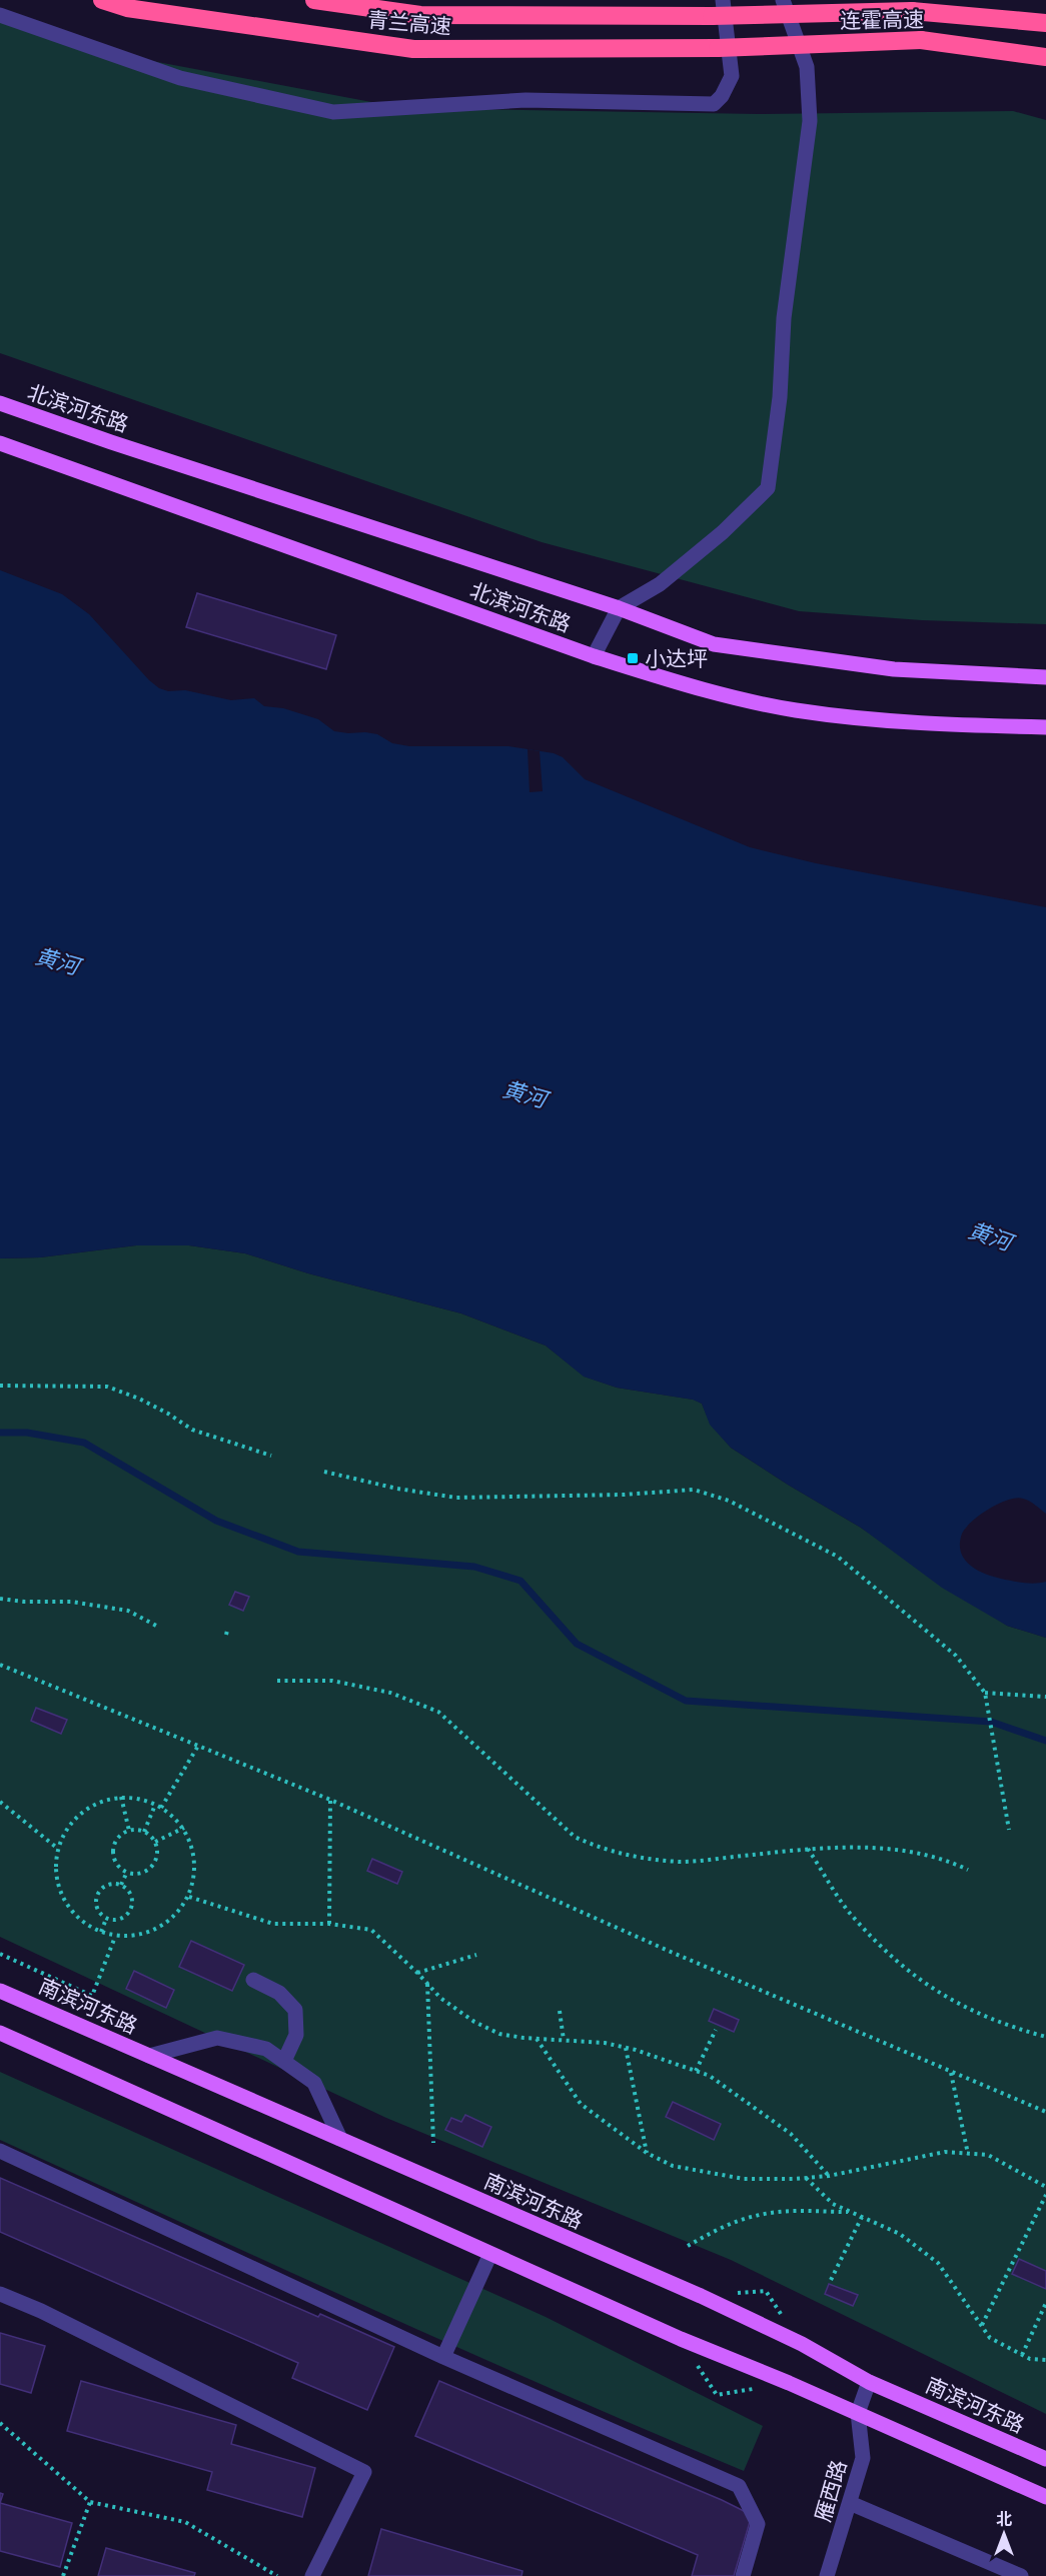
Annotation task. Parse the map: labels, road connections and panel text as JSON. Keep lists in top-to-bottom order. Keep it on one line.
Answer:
{"streets":{"highway":["连霍高速","青兰高速"],"main road":["北滨河东路","南滨河东路"],"street":["雁西路"]},"crossings":[["连霍高速","青兰高速"],["南滨河东路","雁西路"]],"water":["黄河"],"places":{"transit":["小达坪"]},"north":"top"}
